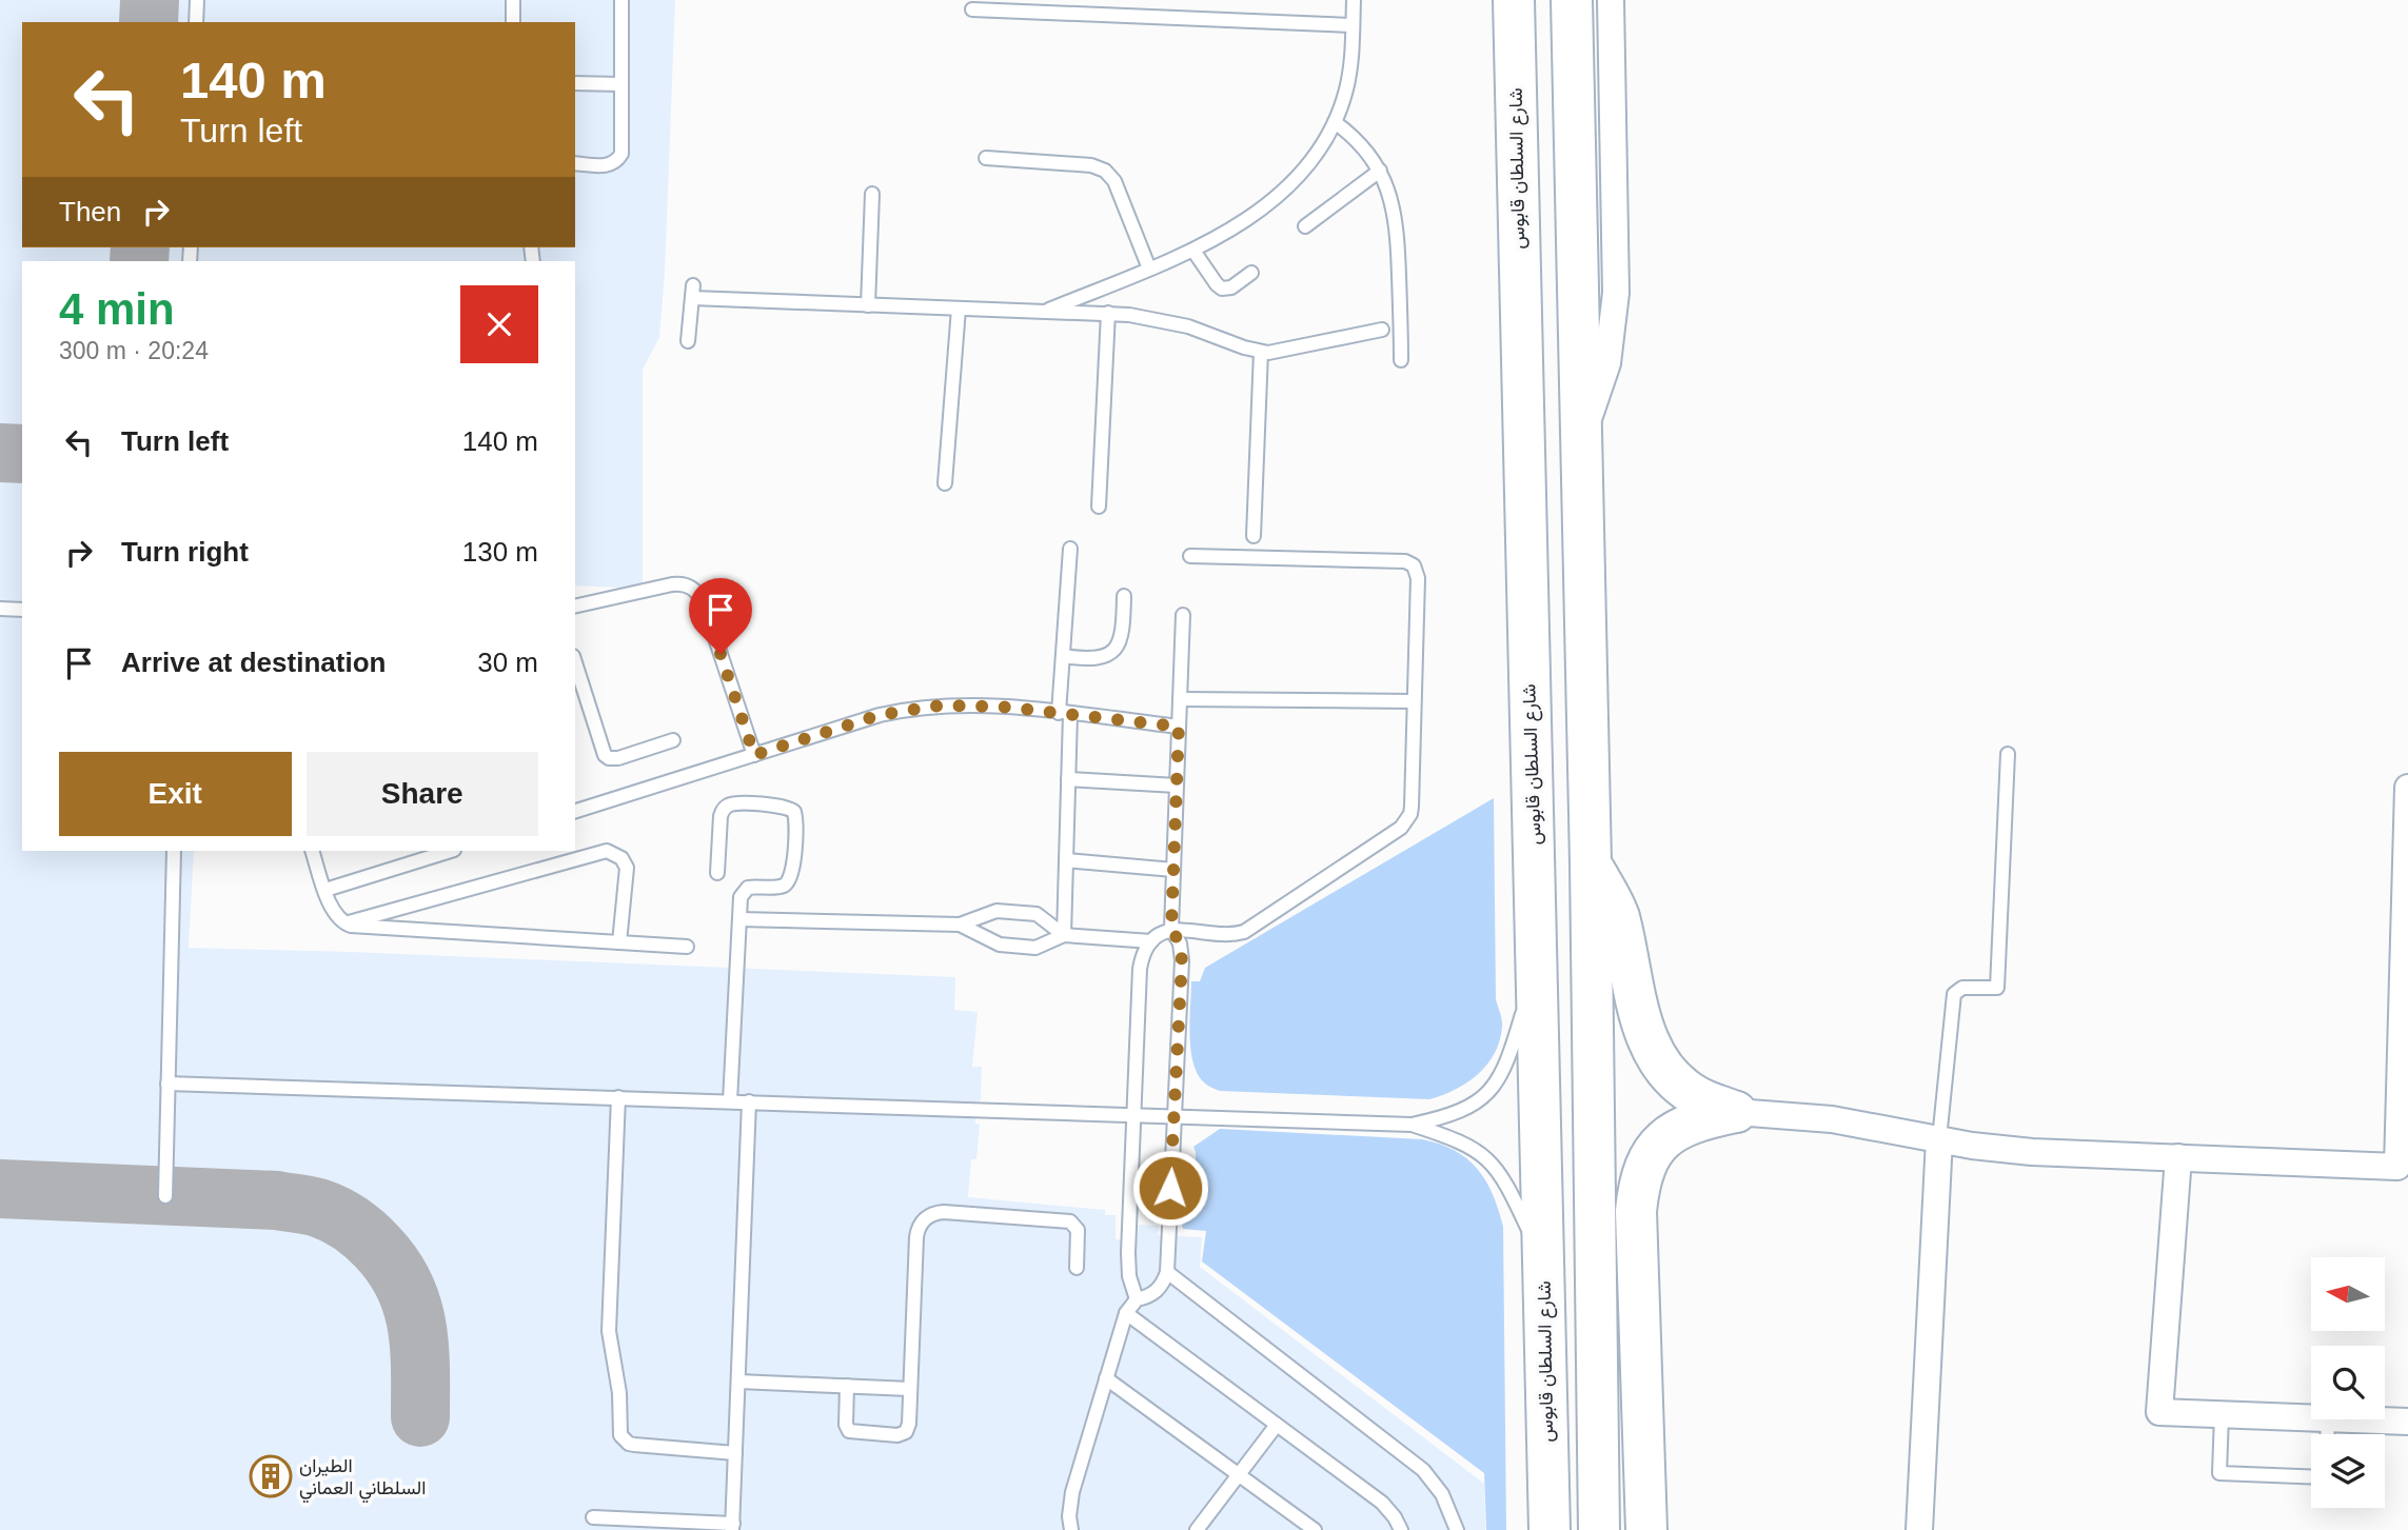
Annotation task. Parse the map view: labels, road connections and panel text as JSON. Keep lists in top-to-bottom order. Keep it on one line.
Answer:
{"streets":{"highway":["شارع السلطان قابوس"]},"places":{"building":["الطيران السلطاني العماني"]},"north":"left","page":{"turn":["140 m","Turn left"],"then":"Then","heading":["4 min","300 m · 20:24"],"list":[{"name":"Turn left","value":"140 m"},{"name":"Turn right","value":"130 m"},{"name":"Arrive at destination","value":"30 m"}],"buttons":["Exit","Share"]}}
